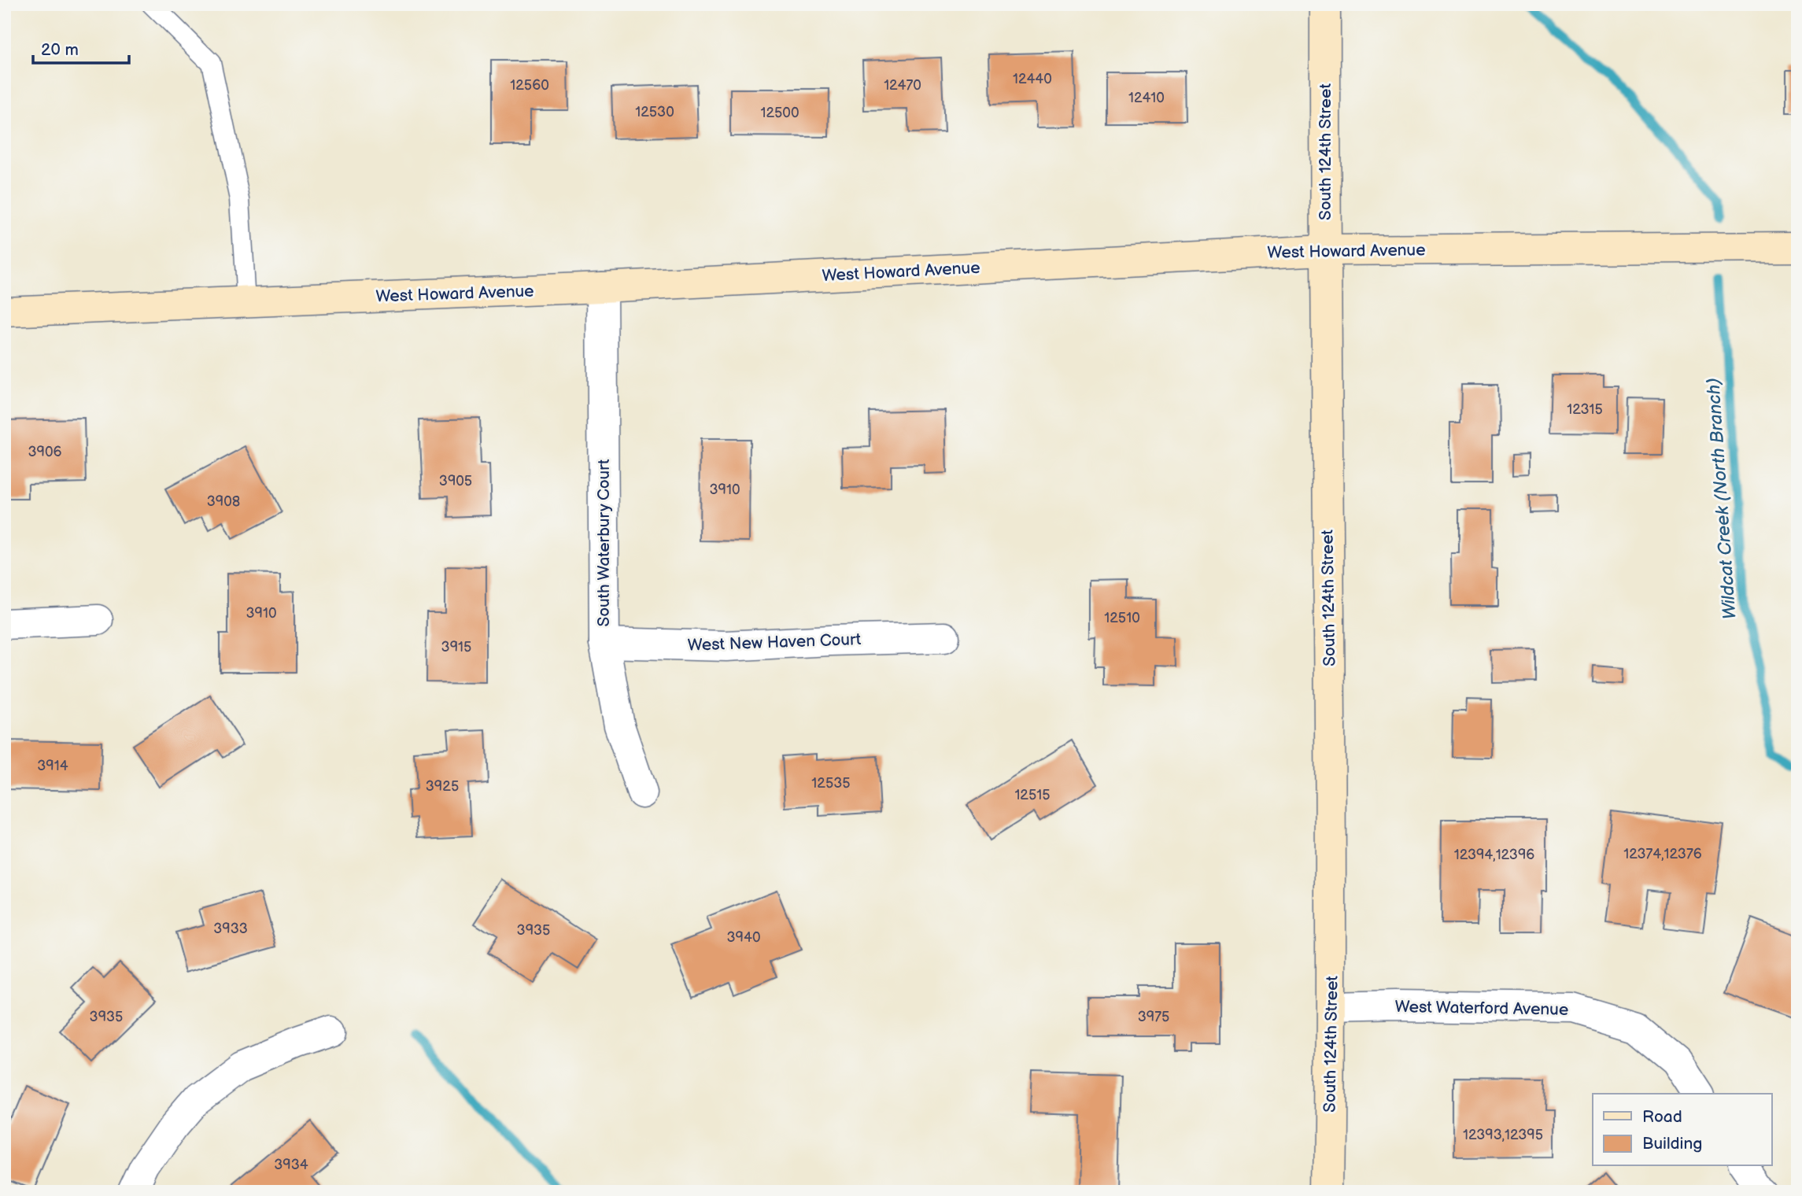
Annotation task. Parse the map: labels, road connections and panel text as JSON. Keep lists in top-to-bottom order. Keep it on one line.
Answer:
{"streets":{"street":["South 124th Street","West Howard Avenue","South Waterbury Court","West New Haven Court","West Waterford Avenue"]},"crossings":[["South 124th Street","West Howard Avenue"],["South 124th Street","West Waterford Avenue"],["West Howard Avenue","South Waterbury Court"],["South Waterbury Court","West New Haven Court"]],"water":["Wildcat Creek (North Branch)"],"house_numbers":["12440","12560","12470","12410","12530","12500","12315","3906","3905","3910","3908","3910","12510","3915","3914","12535","3925","12515","12374,12376","12394,12396","3933","3935","3940","3935","3975","12393,12395","3934"],"legend":["Road","Building"],"scale_bar":"20 m"}
